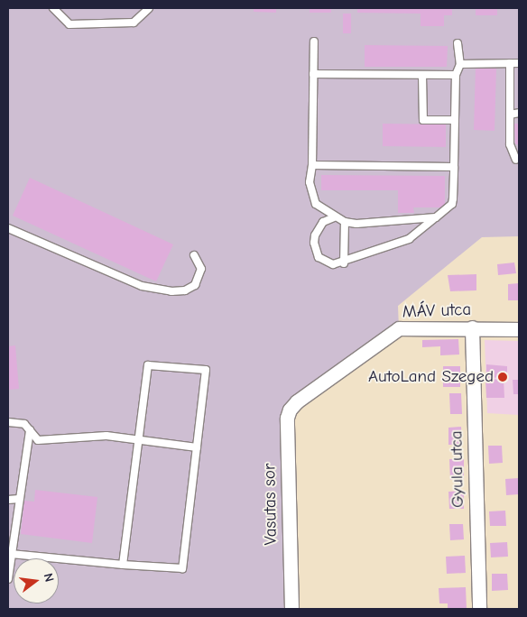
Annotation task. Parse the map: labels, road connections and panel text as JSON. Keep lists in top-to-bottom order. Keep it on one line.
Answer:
{"streets":{"street":["MÁV utca","Gyula utca","Vasutas sor"]},"crossings":[["MÁV utca","Gyula utca"],["MÁV utca","Vasutas sor"]],"places":["AutoLand Szeged"],"north":"right"}
